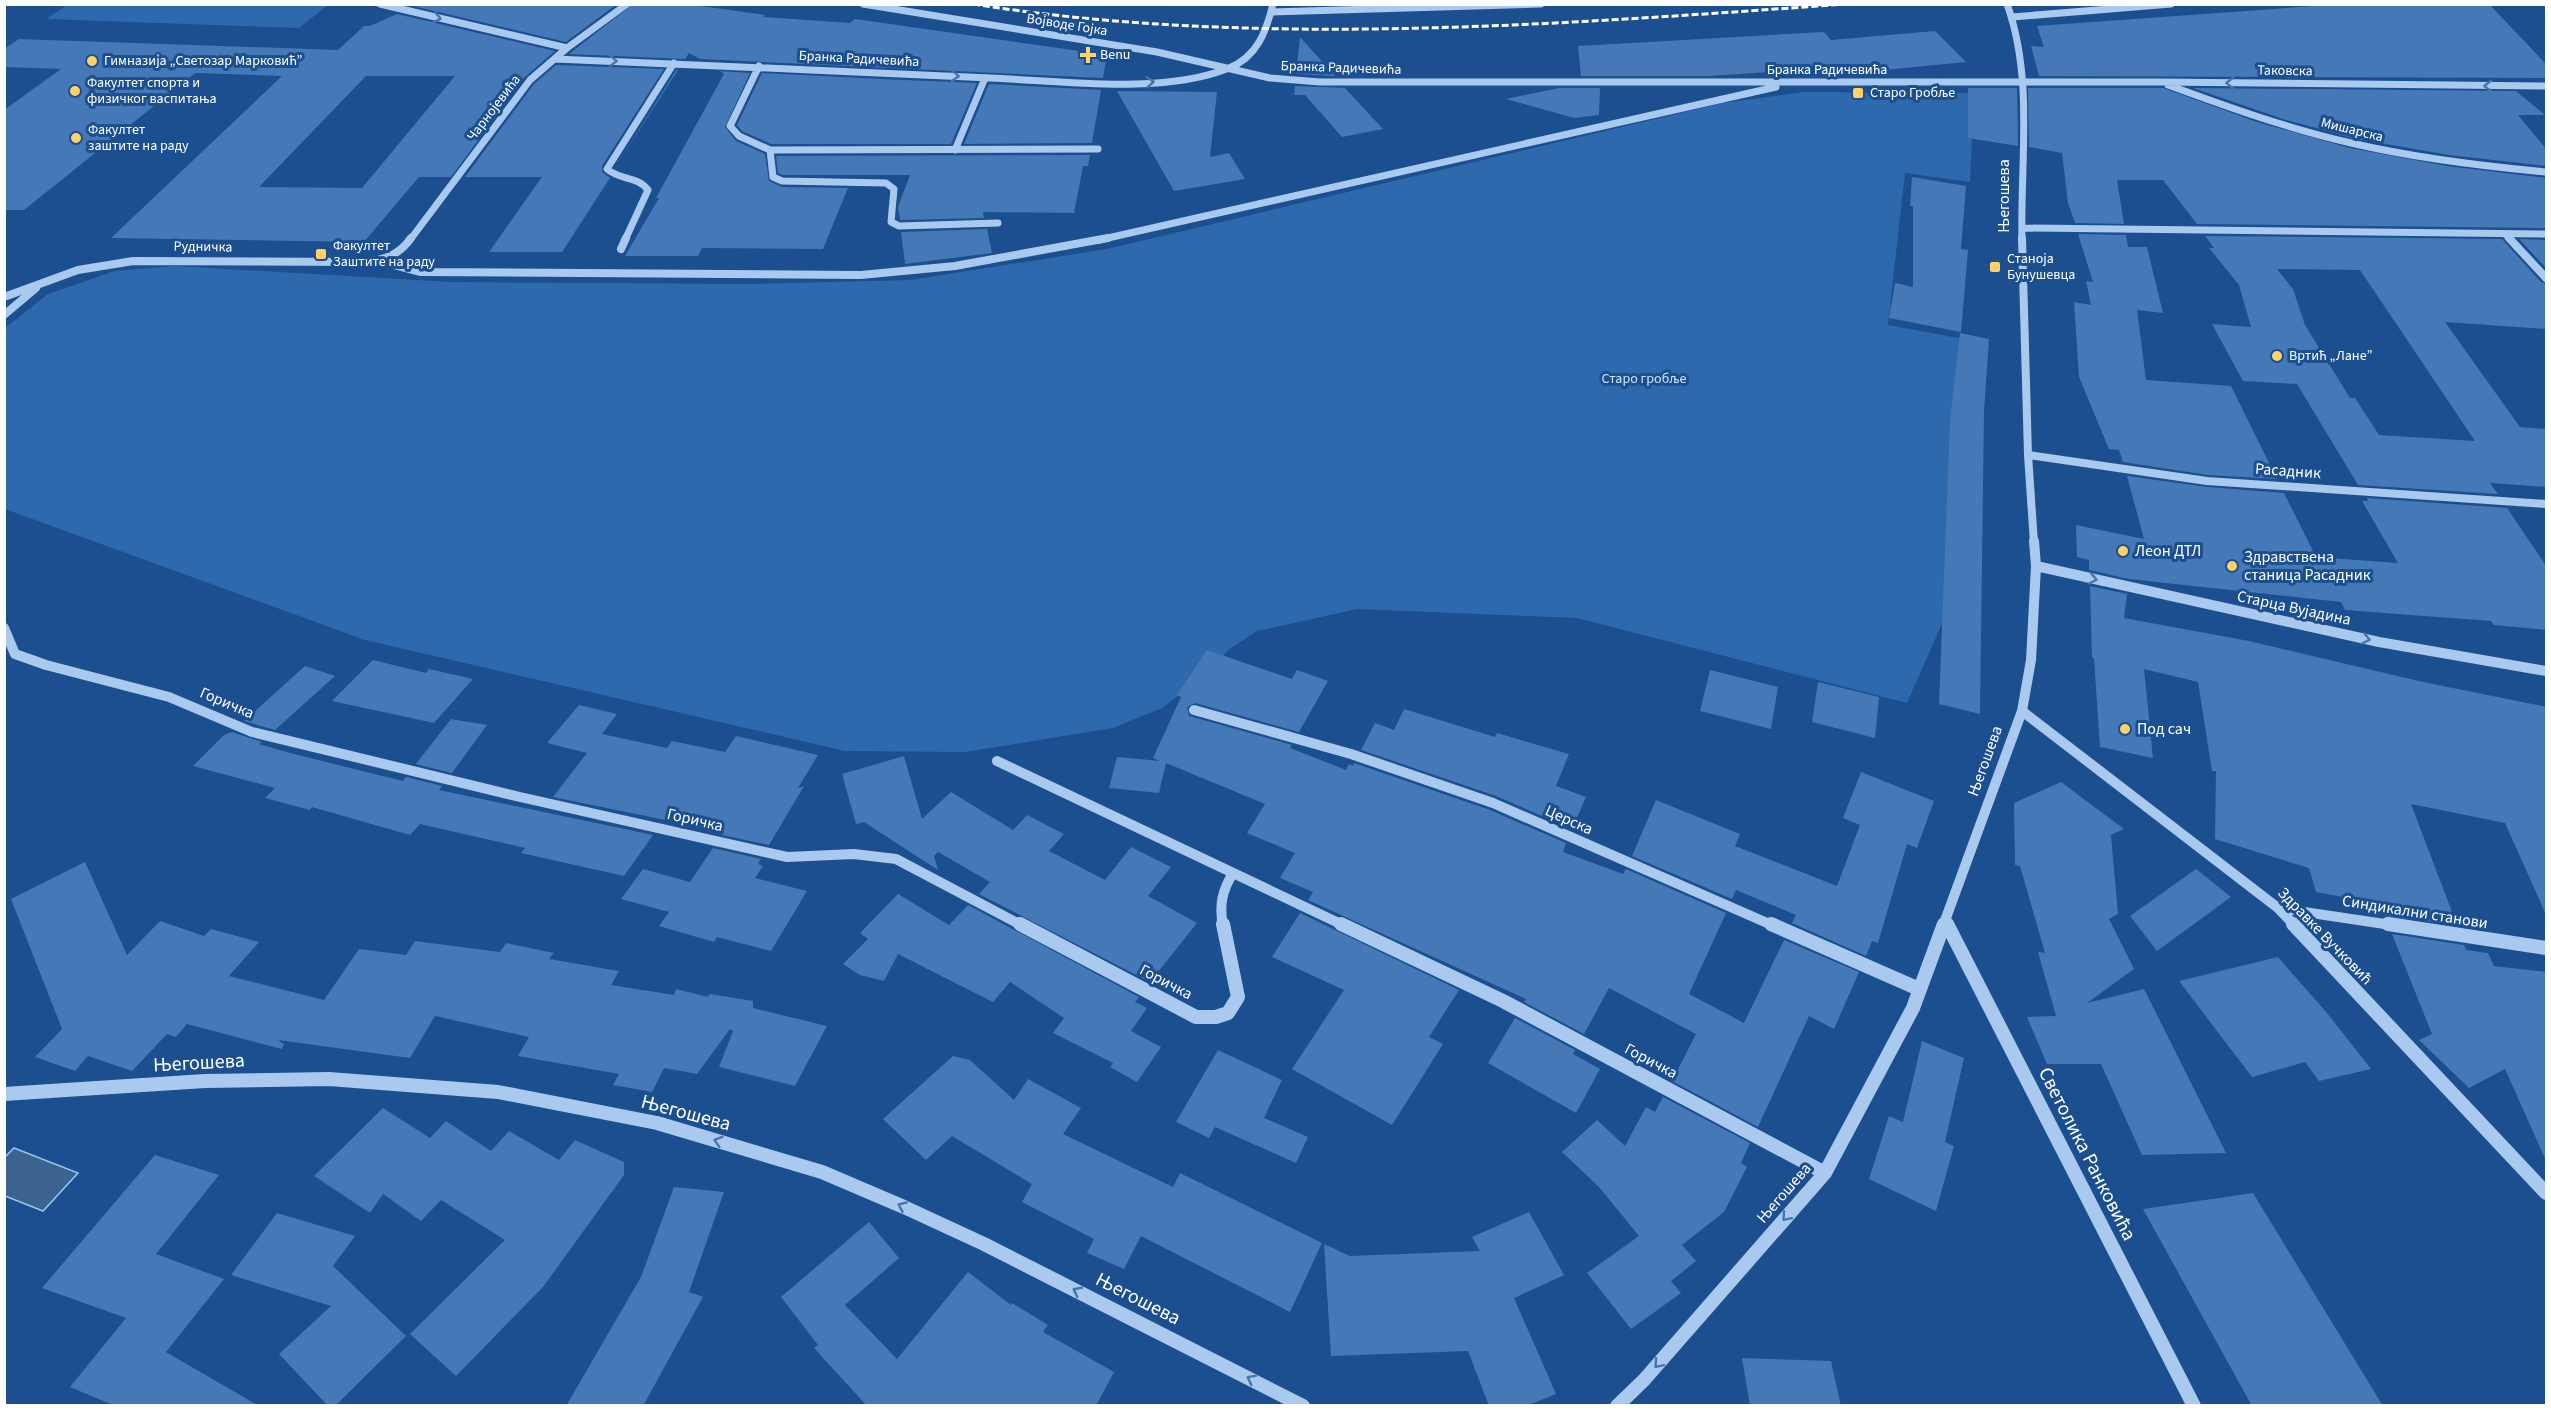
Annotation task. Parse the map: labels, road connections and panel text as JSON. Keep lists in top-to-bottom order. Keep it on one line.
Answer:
{"streets":{"street":["Војводе Гојка","Бранка Радичевића","Таковска","Чарнојевића","Мишарска","Његошева","Рудничка","Расадник","Старца Вујадина","Горичка","Церска","Синдикални станови","Здравке Вучковић","Светолика Ранковића"]},"crossings":[["Војводе Гојка","Бранка Радичевића"],["Бранка Радичевића","Таковска"],["Бранка Радичевића","Чарнојевића"],["Бранка Радичевића","Његошева"],["Таковска","Мишарска"],["Таковска","Његошева"],["Чарнојевића","Рудничка"],["Његошева","Расадник"],["Његошева","Старца Вујадина"],["Његошева","Горичка"],["Његошева","Церска"],["Његошева","Здравке Вучковић"],["Његошева","Светолика Ранковића"],["Синдикални станови","Здравке Вучковић"]],"one_way":["Таковска","Његошева","Старца Вујадина"],"parks":["Старо гробље"],"places":{"health":["Benu"],"other":["Гимназија „Светозар Марковић”","Факултет спорта и физичког васпитања","Факултет заштите на раду","Вртић „Лане”","Леон ДТЛ","Здравствена станица Расадник","Под сач"],"transit":["Старо Гробље","Факултет Заштите на раду","Станоја Бунушевца"]}}
